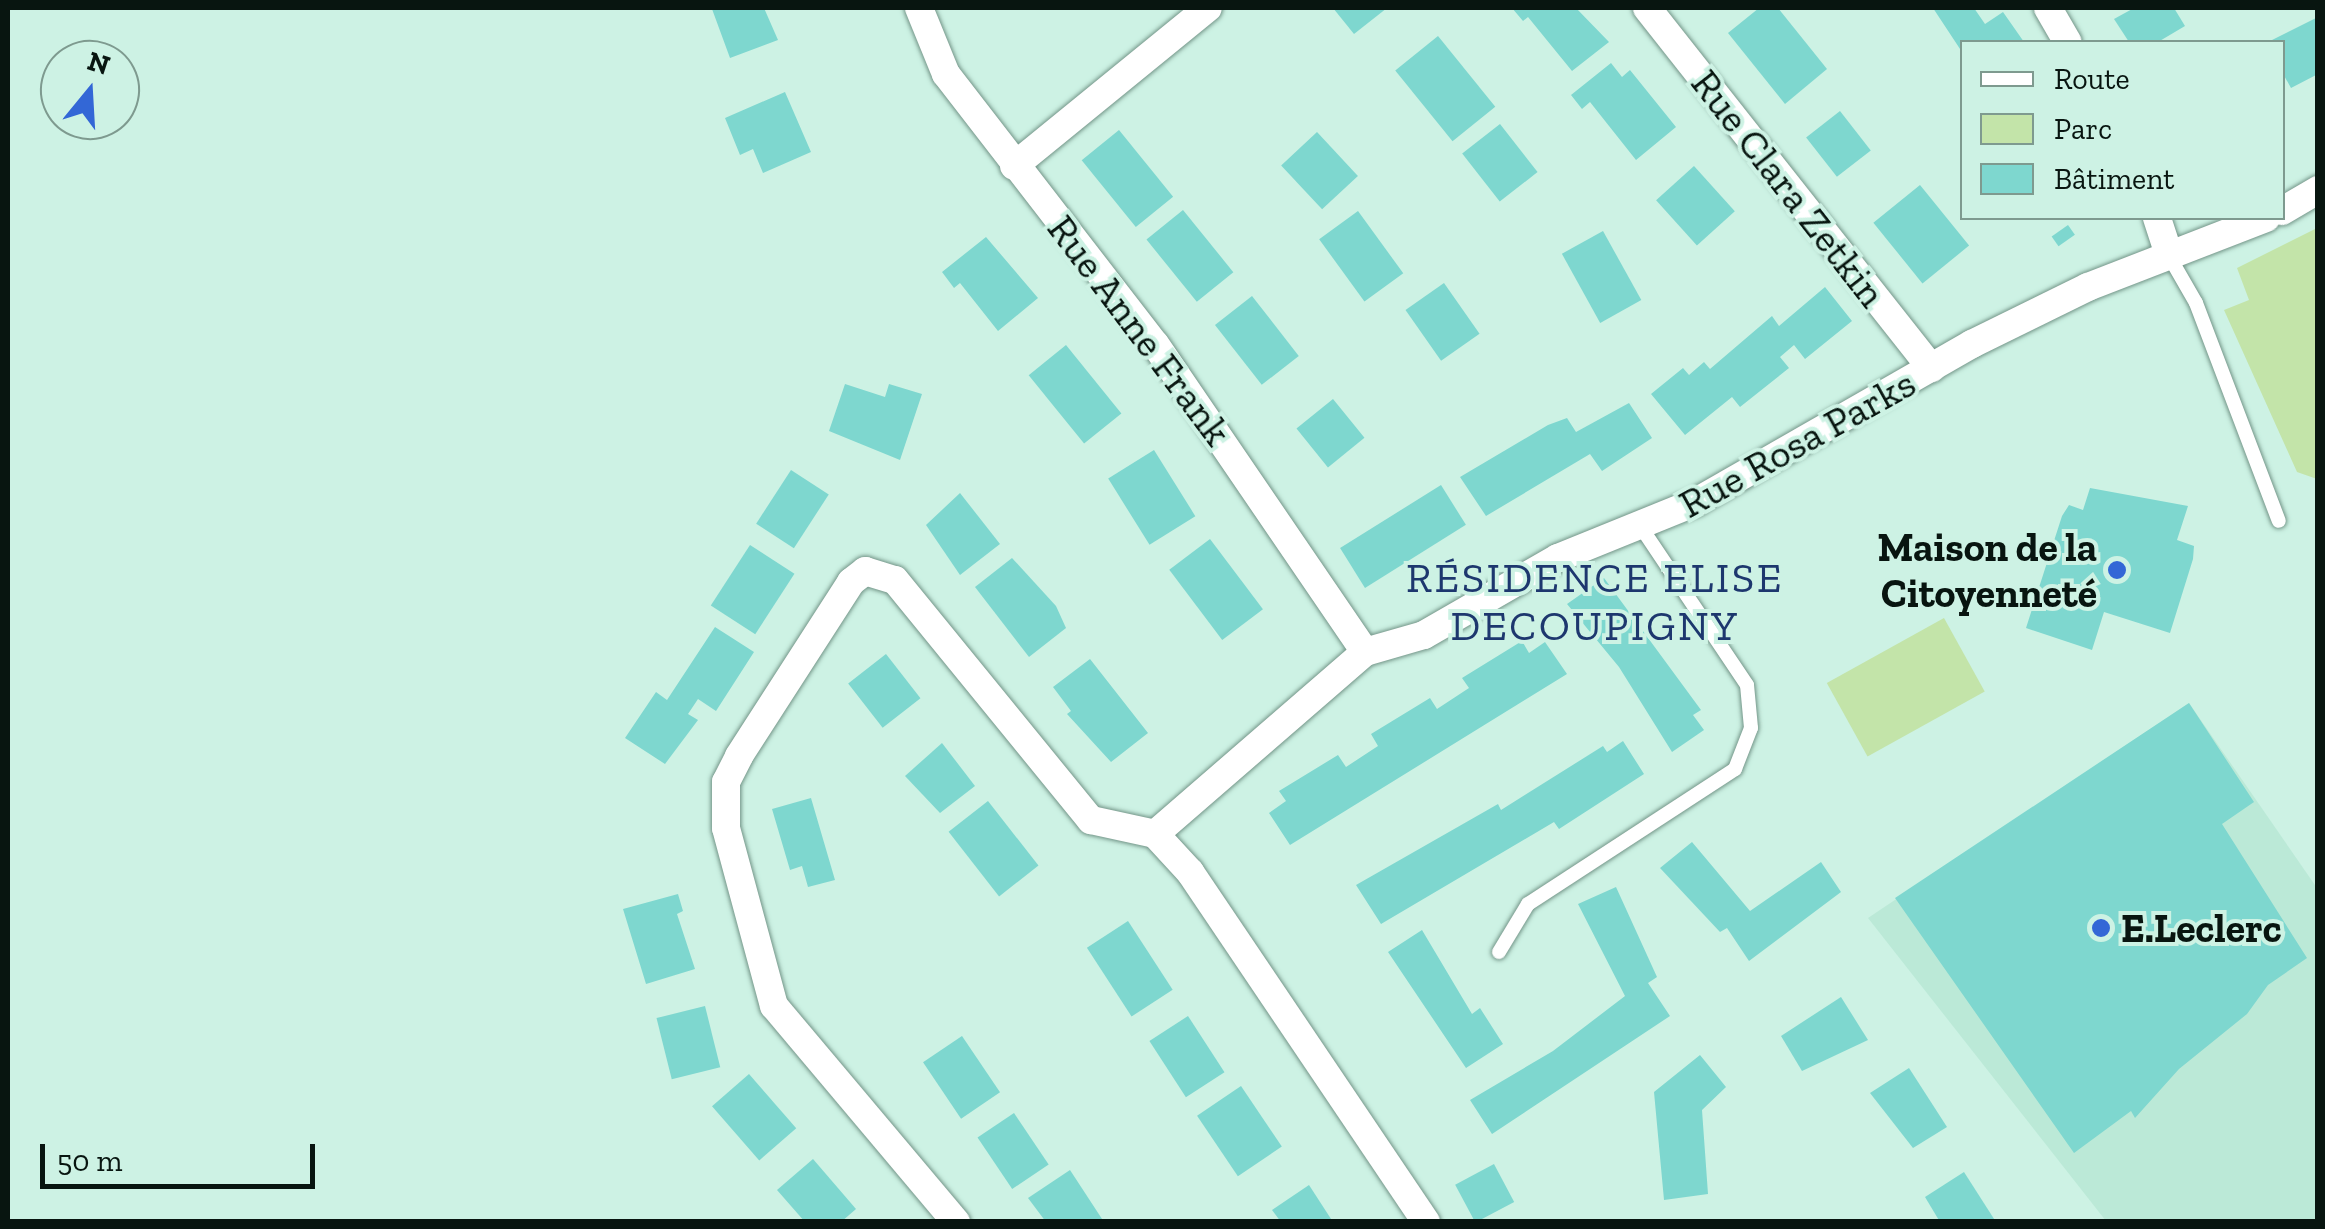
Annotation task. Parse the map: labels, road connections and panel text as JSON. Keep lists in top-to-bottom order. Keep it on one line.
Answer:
{"streets":{"street":["Rue Clara Zetkin","Rue Anne Frank","Rue Rosa Parks"]},"crossings":[["Rue Clara Zetkin","Rue Rosa Parks"],["Rue Anne Frank","Rue Rosa Parks"]],"districts":["RÉSIDENCE ELISE DECOUPIGNY"],"places":["Maison de la Citoyenneté","E.Leclerc"],"legend":["Route","Parc","Bâtiment"],"scale_bar":"50 m","north":"top"}
